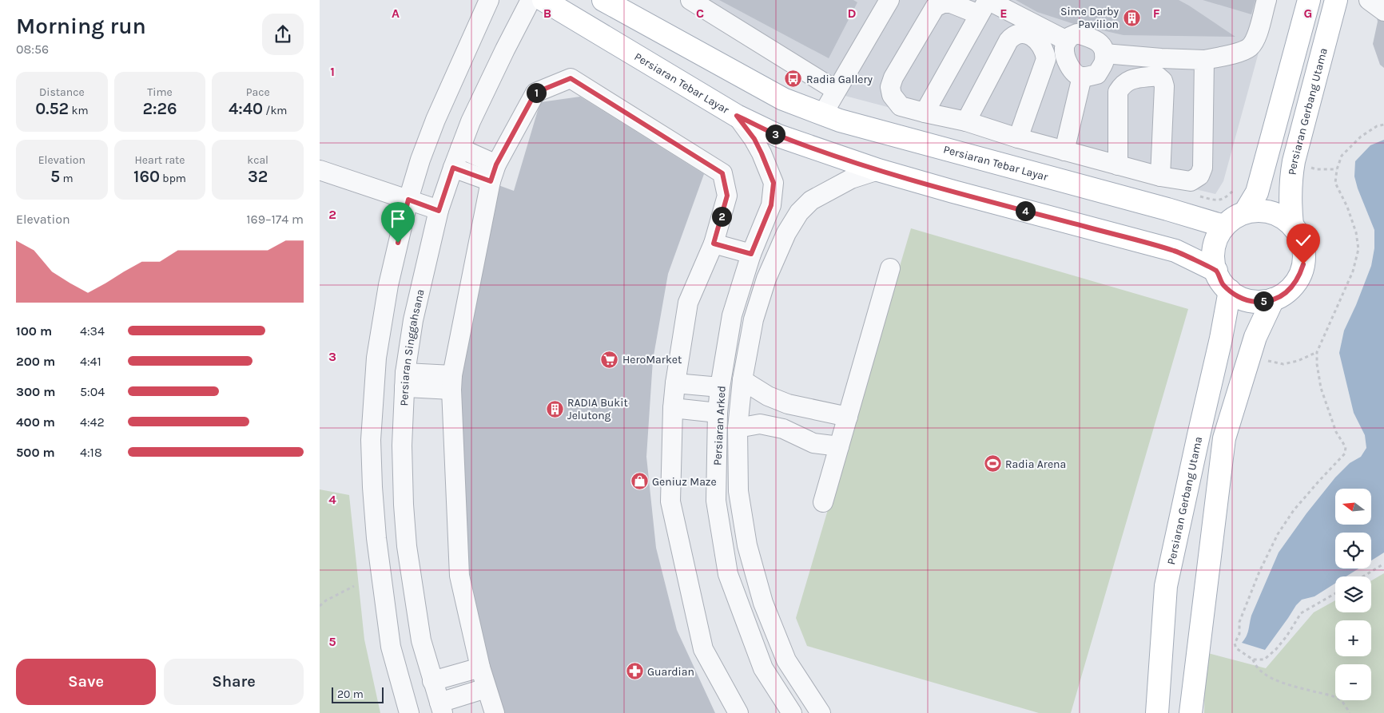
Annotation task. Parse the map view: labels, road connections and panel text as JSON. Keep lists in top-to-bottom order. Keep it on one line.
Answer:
{"streets":{"main road":["Persiaran Tebar Layar","Persiaran Gerbang Utama"],"street":["Persiaran Singgahsana","Persiaran Arked"]},"crossings":[["Persiaran Tebar Layar","Persiaran Gerbang Utama"],["Persiaran Tebar Layar","Persiaran Arked"]],"places":{"building":["Sime Darby Pavilion","RADIA Bukit Jelutong"],"bus stop":["Radia Gallery"],"supermarket":["HeroMarket"],"sports":["Radia Arena"],"shop":["Geniuz Maze"],"pharmacy":["Guardian"]},"scale_bar":"20 m","north":"left","page":{"heading":["Morning run","08:56"],"stats":[["Distance","0.52 km"],["Time","2:26"],["Pace","4:40 /km"],["Elevation","5 m"],["Heart rate","160 bpm"],["kcal","32"]],"pins":["1","3","4","2","5"],"chart":["Elevation","169–174 m"],"list":[{"name":"100 m","note":"4:34"},{"name":"200 m","note":"4:41"},{"name":"300 m","note":"5:04"},{"name":"400 m","note":"4:42"},{"name":"500 m","note":"4:18"}],"map_buttons":["+","−"],"buttons":["Save","Share"],"scale":"20 m"},"grid":{"columns":["A","B","C","D","E","F","G"],"rows":["1","2","3","4","5"]}}
